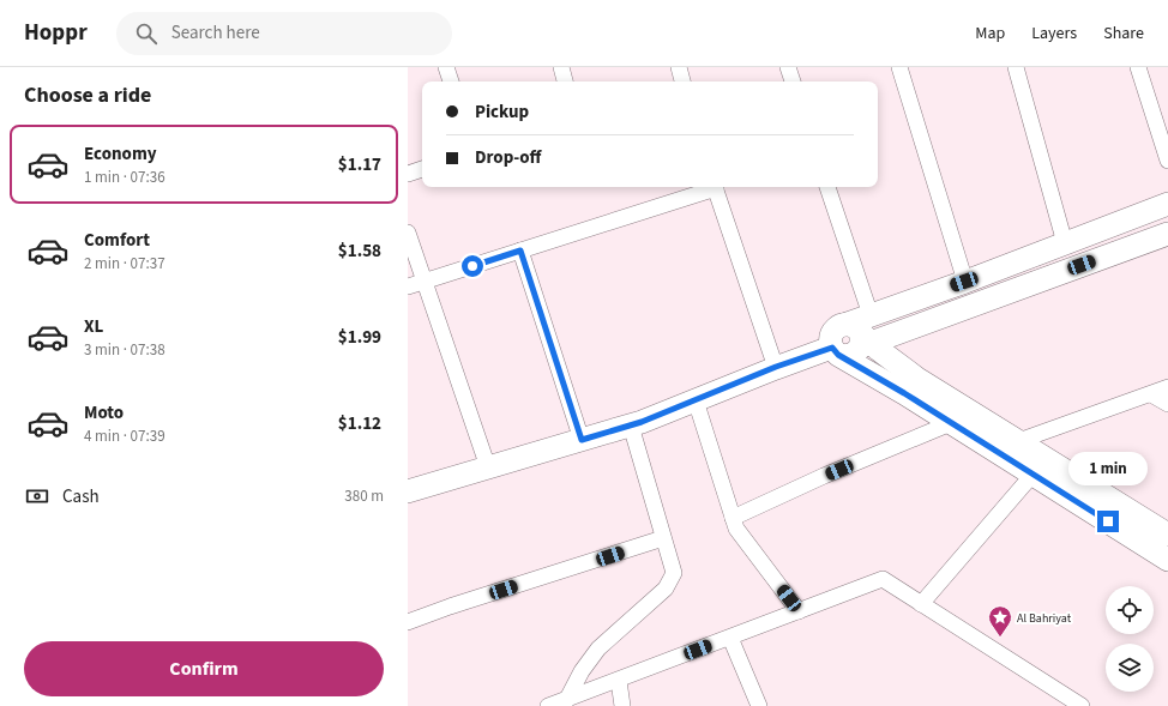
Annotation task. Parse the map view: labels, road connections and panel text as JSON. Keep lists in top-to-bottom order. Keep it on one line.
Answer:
{"places":{"place":["Al Bahriyat"]},"page":{"header":"Hoppr","search":"Search here","nav":["Map","Layers","Share"],"heading":"Choose a ride","banner":["Pickup","Drop-off"],"list":[{"name":"Economy","note":"1 min · 07:36","value":"$1.17"},{"name":"Comfort","note":"2 min · 07:37","value":"$1.58"},{"name":"XL","note":"3 min · 07:38","value":"$1.99"},{"name":"Moto","note":"4 min · 07:39","value":"$1.12"}],"bubble":"1 min","pay":["Cash","380 m"],"buttons":"Confirm"}}
